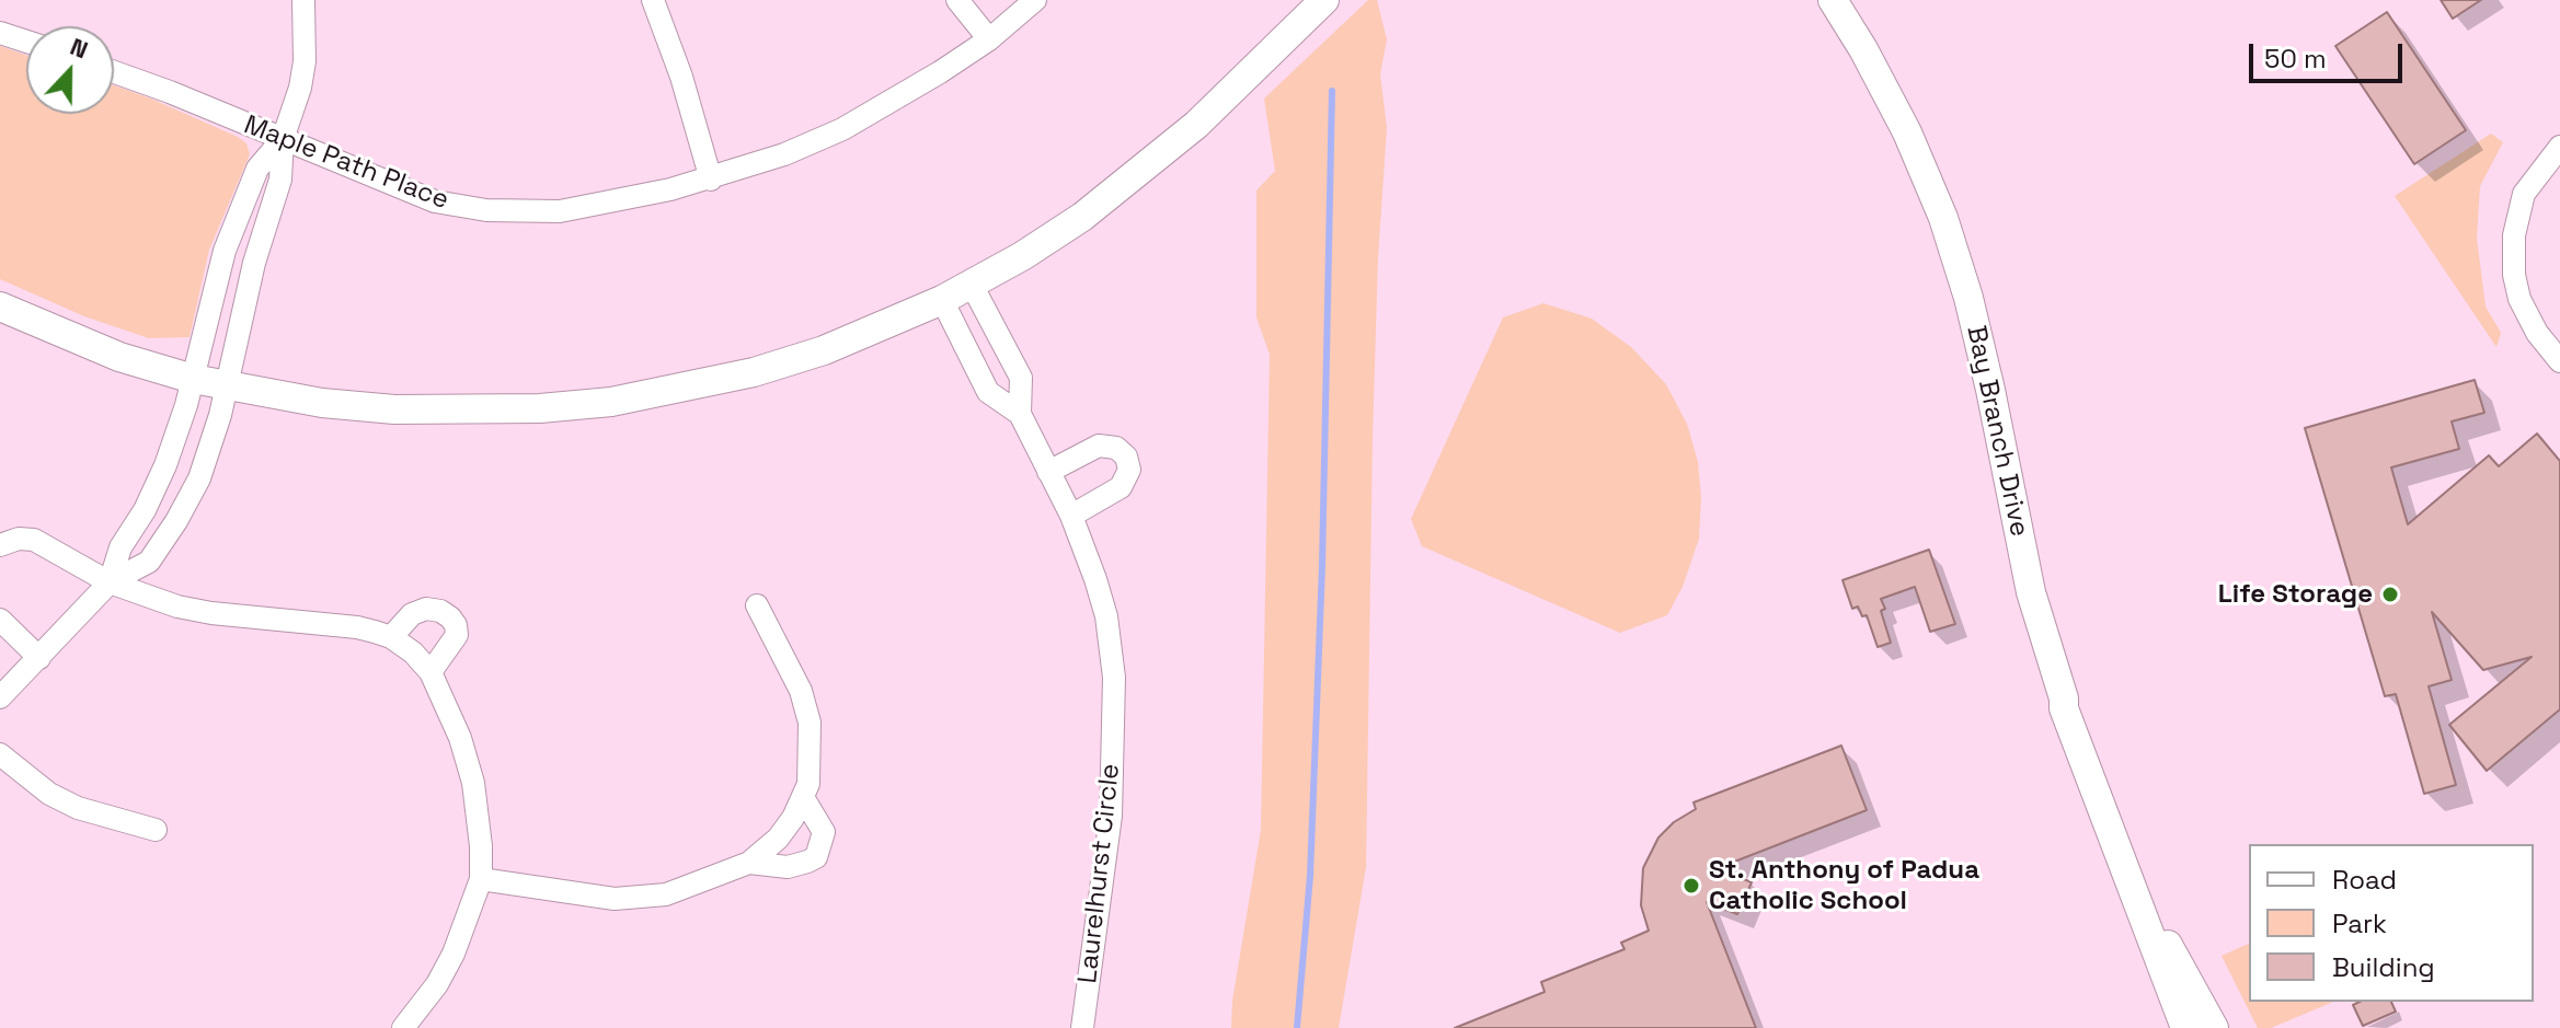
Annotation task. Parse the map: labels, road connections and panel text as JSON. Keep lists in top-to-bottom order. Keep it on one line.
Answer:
{"streets":{"street":["Maple Path Place","Bay Branch Drive","Laurelhurst Circle"]},"places":["Life Storage","St. Anthony of Padua Catholic School"],"legend":["Road","Park","Building"],"scale_bar":"50 m","north":"top"}
